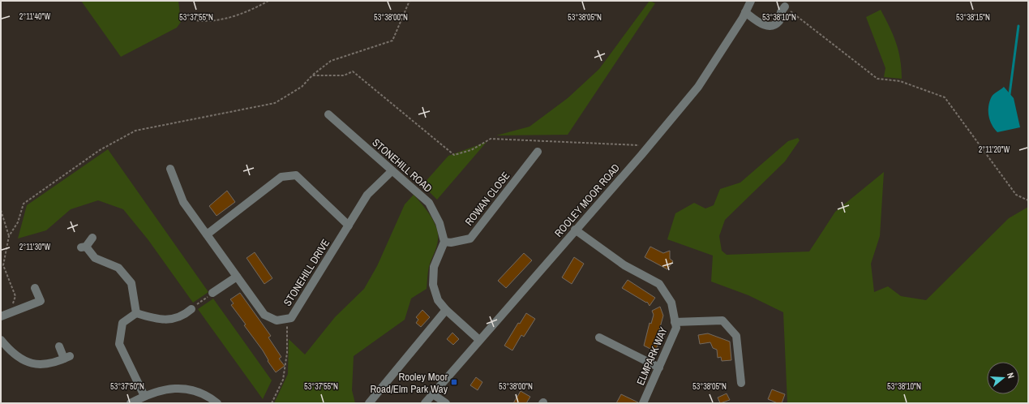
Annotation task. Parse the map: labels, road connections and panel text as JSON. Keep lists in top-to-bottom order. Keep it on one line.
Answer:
{"streets":{"street":["STONEHILL ROAD","ROWAN CLOSE","ROOLEY MOOR ROAD","STONEHILL DRIVE","ELMPARK WAY"]},"crossings":[["STONEHILL ROAD","ROWAN CLOSE"],["STONEHILL ROAD","STONEHILL DRIVE"],["ROOLEY MOOR ROAD","ELMPARK WAY"]],"places":{"transit":["Rooley Moor Road/Elm Park Way"]},"north":"right","coordinates":["2°11'40\"W","53°37'55\"N","53°38'00\"N","53°38'05\"N","53°38'10\"N","53°38'15\"N","2°11'20\"W","2°11'30\"W","53°37'50\"N"]}
